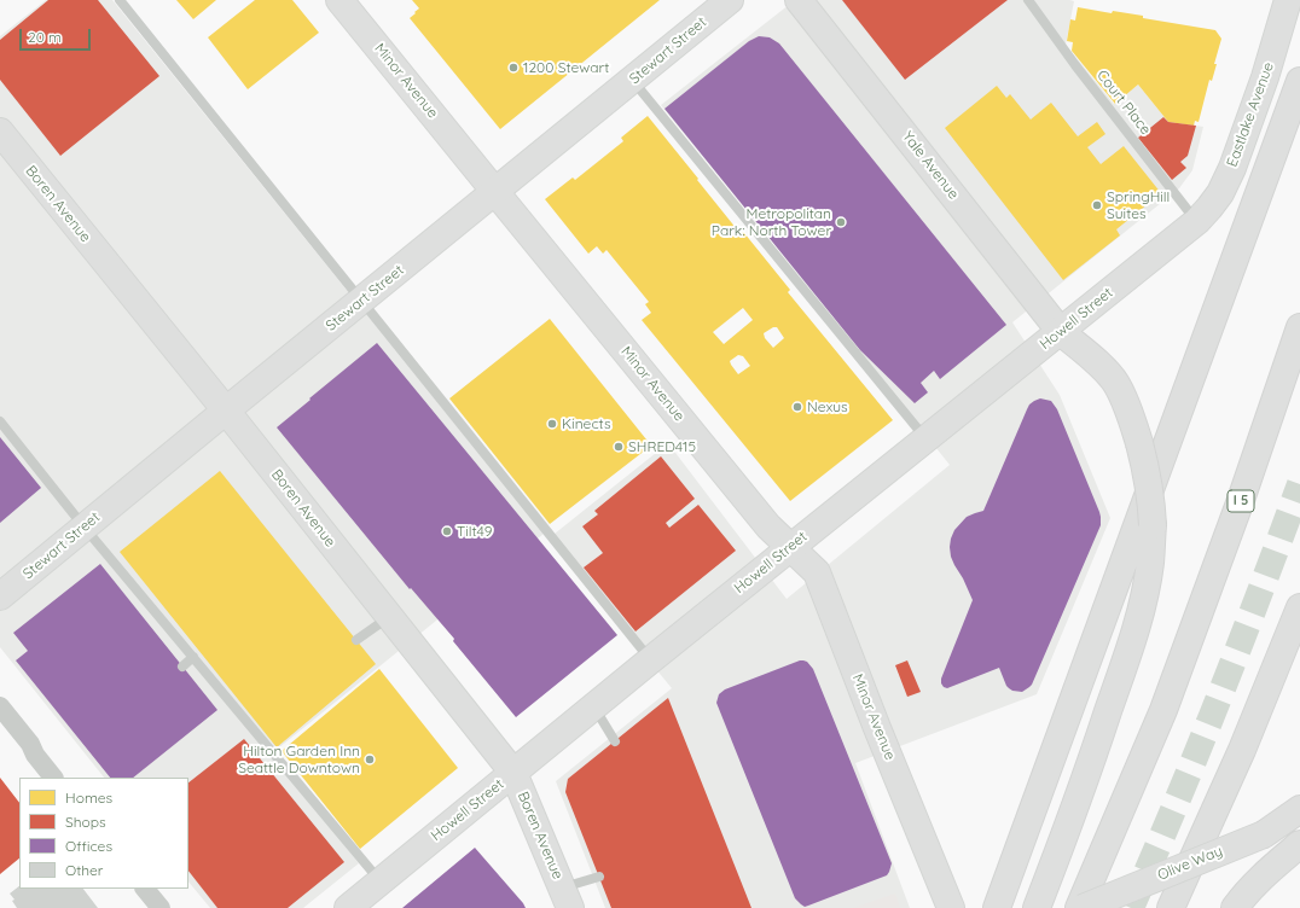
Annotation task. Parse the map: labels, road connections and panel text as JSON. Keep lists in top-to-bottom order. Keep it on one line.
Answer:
{"streets":{"main road":["Stewart Street","Minor Avenue","Eastlake Avenue","Yale Avenue","Boren Avenue","Howell Street","I 5","Olive Way"],"lane":["Court Place"]},"crossings":[["Stewart Street","Minor Avenue"],["Stewart Street","Boren Avenue"],["Minor Avenue","Howell Street"],["Court Place","Eastlake Avenue"],["Court Place","Howell Street"],["Eastlake Avenue","Howell Street"],["Yale Avenue","Howell Street"],["Boren Avenue","Howell Street"],["I 5","Olive Way"]],"places":["1200 Stewart","SpringHill Suites","Metropolitan Park: North Tower","Nexus","Kinects","SHRED415","Tilt49","Hilton Garden Inn Seattle Downtown"],"legend":["Homes","Shops","Offices","Other"],"scale_bar":"20 m"}
